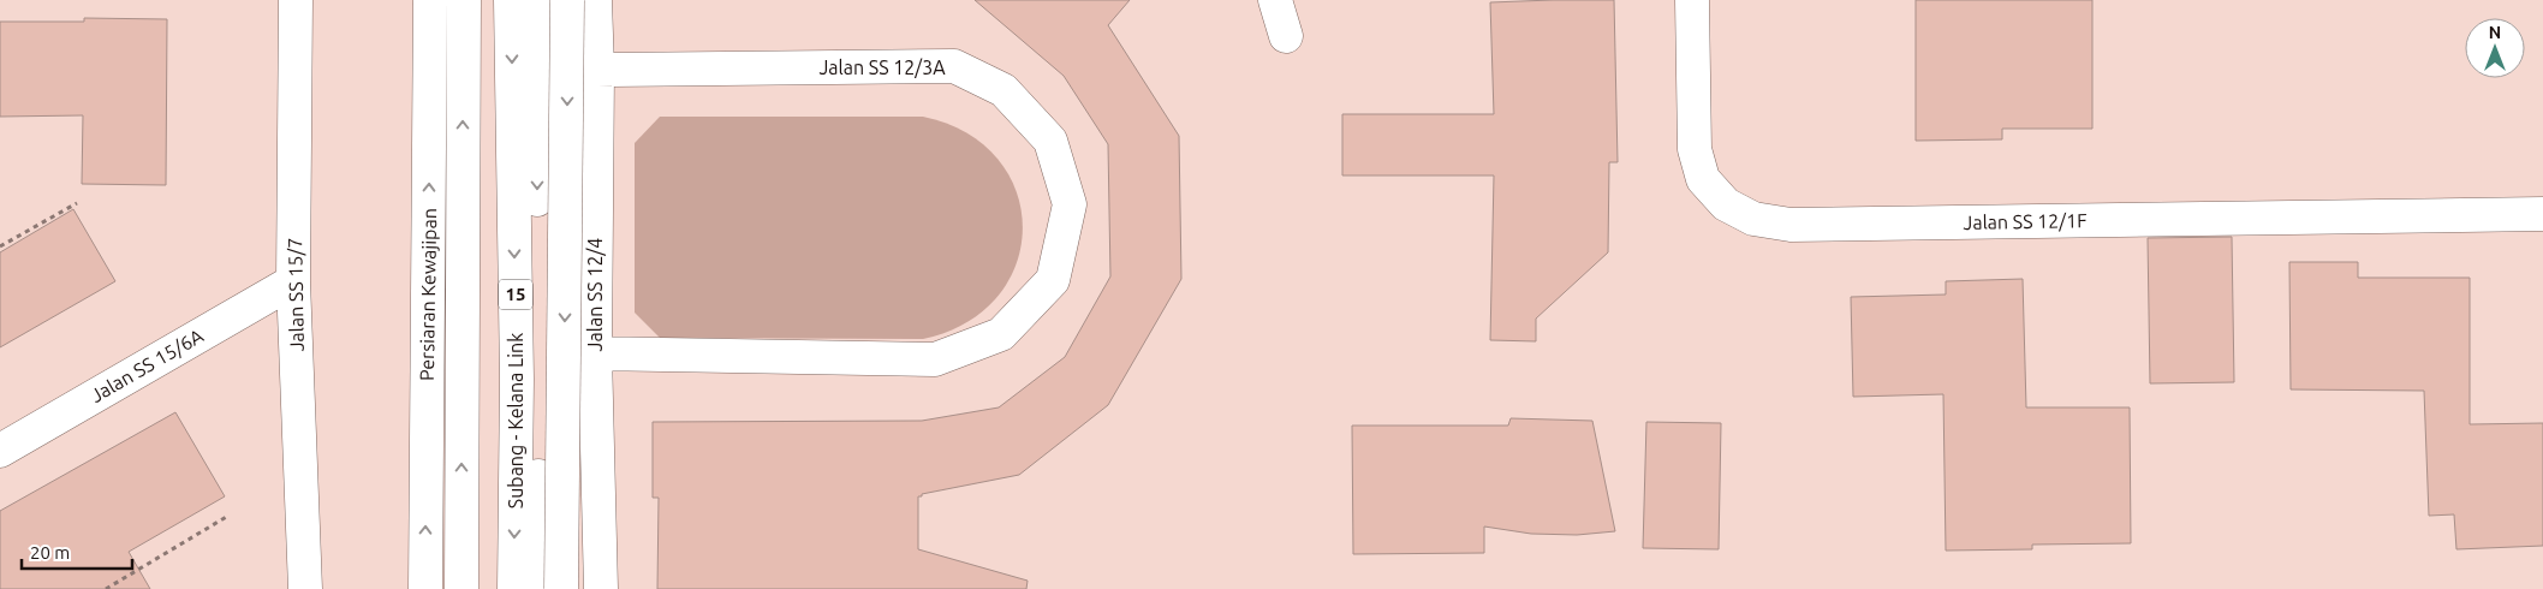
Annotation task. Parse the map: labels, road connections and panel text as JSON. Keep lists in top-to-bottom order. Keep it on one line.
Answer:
{"streets":{"street":["Jalan SS 12/3A","Jalan SS 12/1F","Jalan SS 15/7","Persiaran Kewajipan","15","Jalan SS 12/4","Jalan SS 15/6A","Subang - Kelana Link"]},"crossings":[["Jalan SS 12/3A","Jalan SS 12/4"],["Jalan SS 15/7","Jalan SS 15/6A"]],"scale_bar":"20 m","north":"top"}
